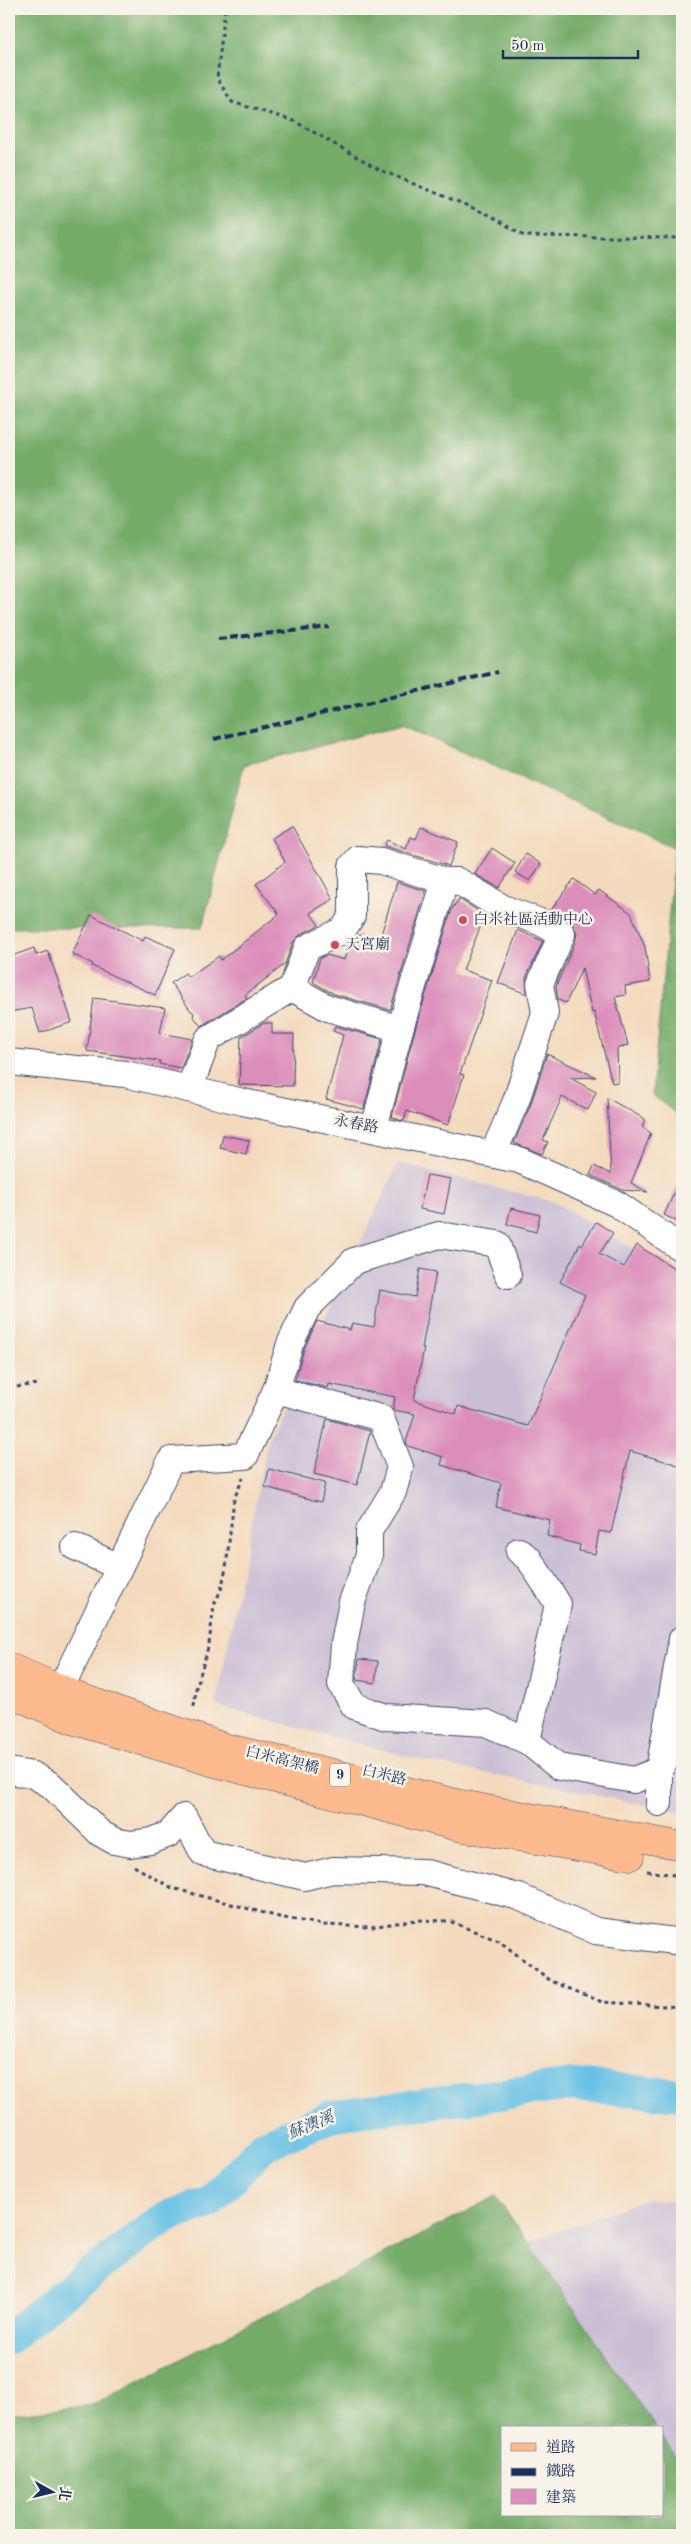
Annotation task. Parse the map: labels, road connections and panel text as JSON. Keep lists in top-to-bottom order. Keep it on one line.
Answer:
{"streets":{"main road":["白米高架橋","9"],"street":["永春路","白米路"]},"water":["蘇澳溪"],"places":["白米社區活動中心","天宮廟"],"legend":["道路","鐵路","建築"],"scale_bar":"50 m","north":"right"}
